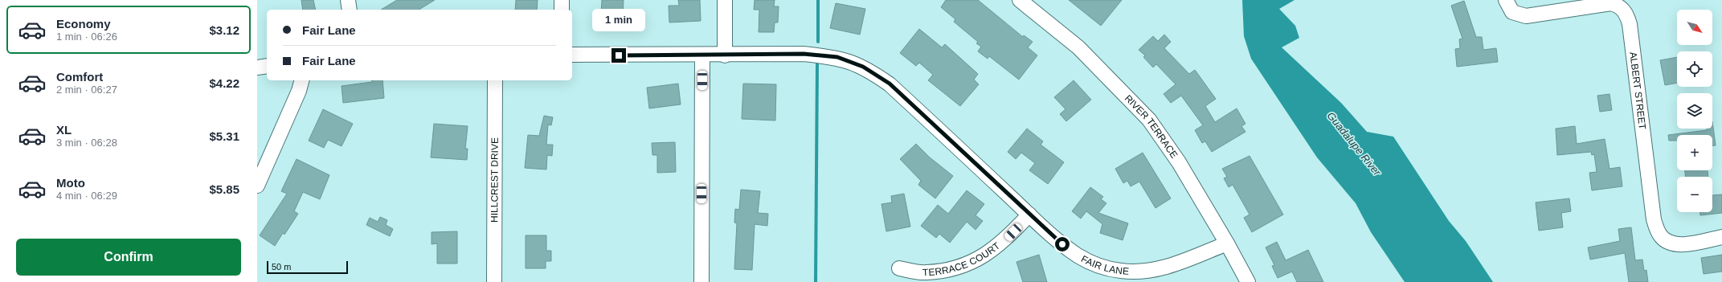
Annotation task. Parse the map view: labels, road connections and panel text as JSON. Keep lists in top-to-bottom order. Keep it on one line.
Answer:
{"streets":{"street":["ALBERT STREET","RIVER TERRACE","HILLCREST DRIVE","TERRACE COURT","FAIR LANE"]},"crossings":[["RIVER TERRACE","FAIR LANE"],["TERRACE COURT","FAIR LANE"]],"water":["Guadalupe River"],"scale_bar":"50 m","north":"bottom right","page":{"list":[{"name":"Economy","note":"1 min · 06:26","value":"$3.12"},{"name":"Comfort","note":"2 min · 06:27","value":"$4.22"},{"name":"XL","note":"3 min · 06:28","value":"$5.31"},{"name":"Moto","note":"4 min · 06:29","value":"$5.85"}],"bubble":"1 min","map_buttons":["+","−"],"banner":["Fair Lane","Fair Lane"],"buttons":"Confirm","scale":"50 m"}}
